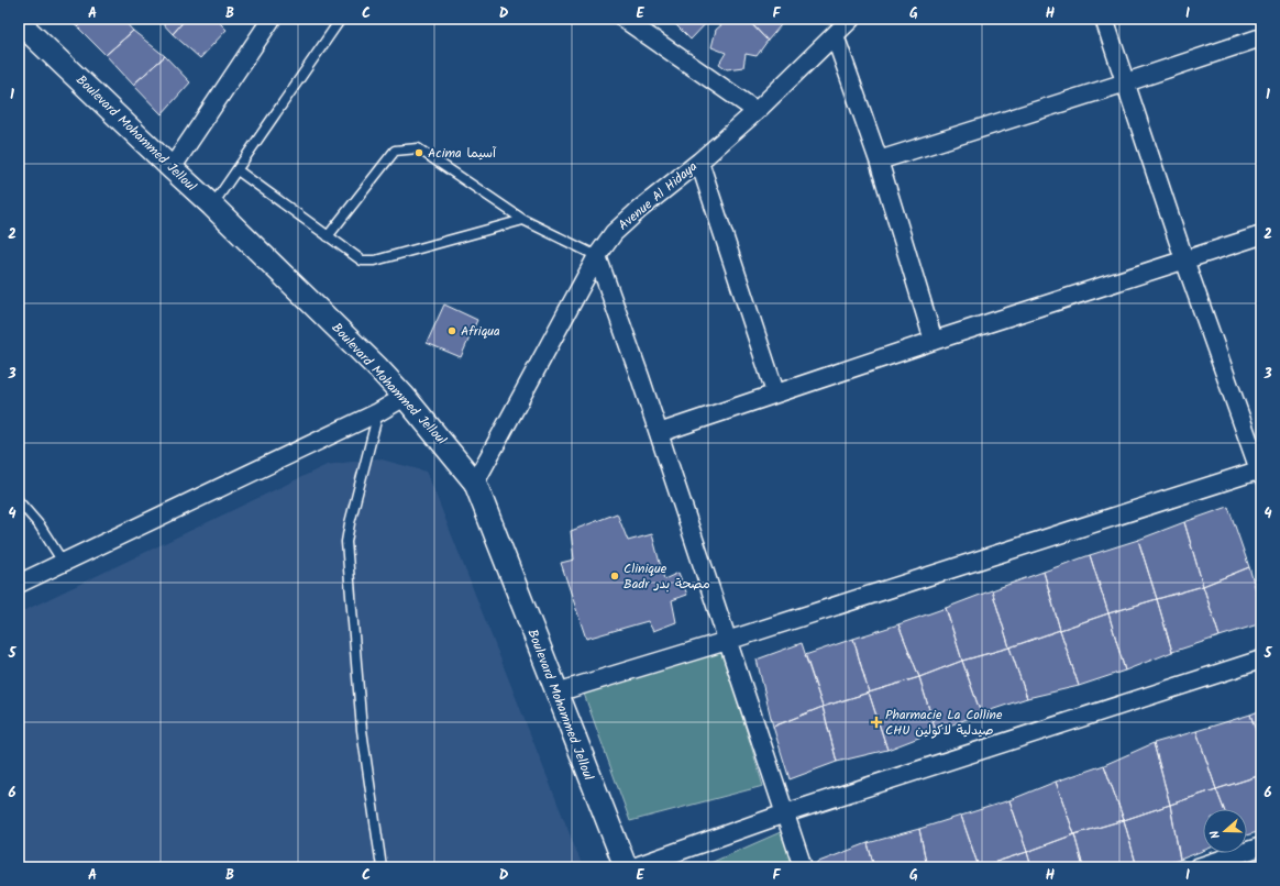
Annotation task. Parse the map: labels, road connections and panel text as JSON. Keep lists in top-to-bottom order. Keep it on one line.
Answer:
{"streets":{"street":["Boulevard Mohammed Jelloul","Avenue Al Hidaya"]},"crossings":[["Boulevard Mohammed Jelloul","Avenue Al Hidaya"]],"places":{"other":["Acima آسيما","Afriqua","Clinique Badr مصحة بدر"],"health":["Pharmacie La Colline CHU صيدلية لاكولين"]},"north":"left","grid":{"columns":["A","B","C","D","E","F","G","H","I"],"rows":["1","2","3","4","5","6"]}}
